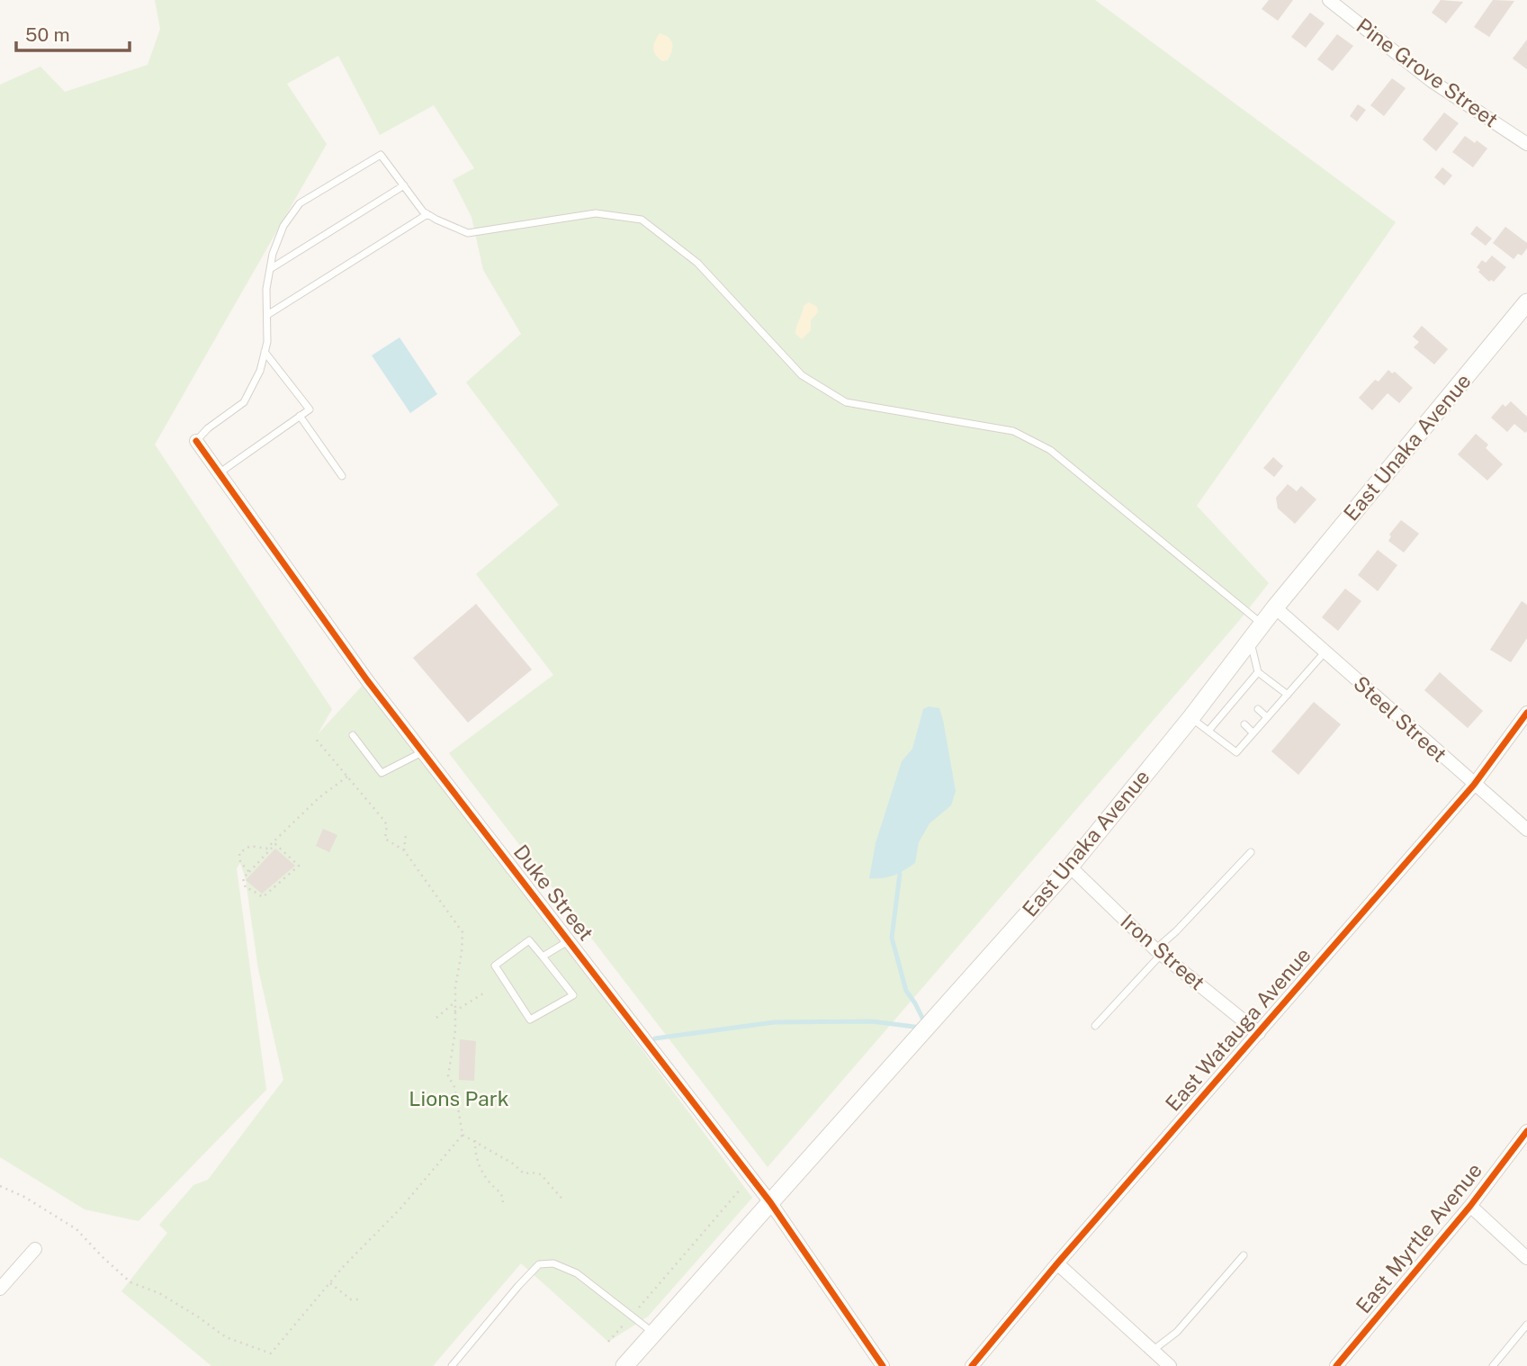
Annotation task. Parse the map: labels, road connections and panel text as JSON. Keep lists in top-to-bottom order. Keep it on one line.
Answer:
{"streets":{"main road":["East Unaka Avenue"],"street":["Pine Grove Street","Steel Street","Duke Street","Iron Street","East Watauga Avenue","East Myrtle Avenue"]},"crossings":[["East Unaka Avenue","Steel Street"],["East Unaka Avenue","Duke Street"],["East Unaka Avenue","Iron Street"],["Steel Street","East Watauga Avenue"],["Iron Street","East Watauga Avenue"]],"parks":["Lions Park"],"scale_bar":"50 m"}
